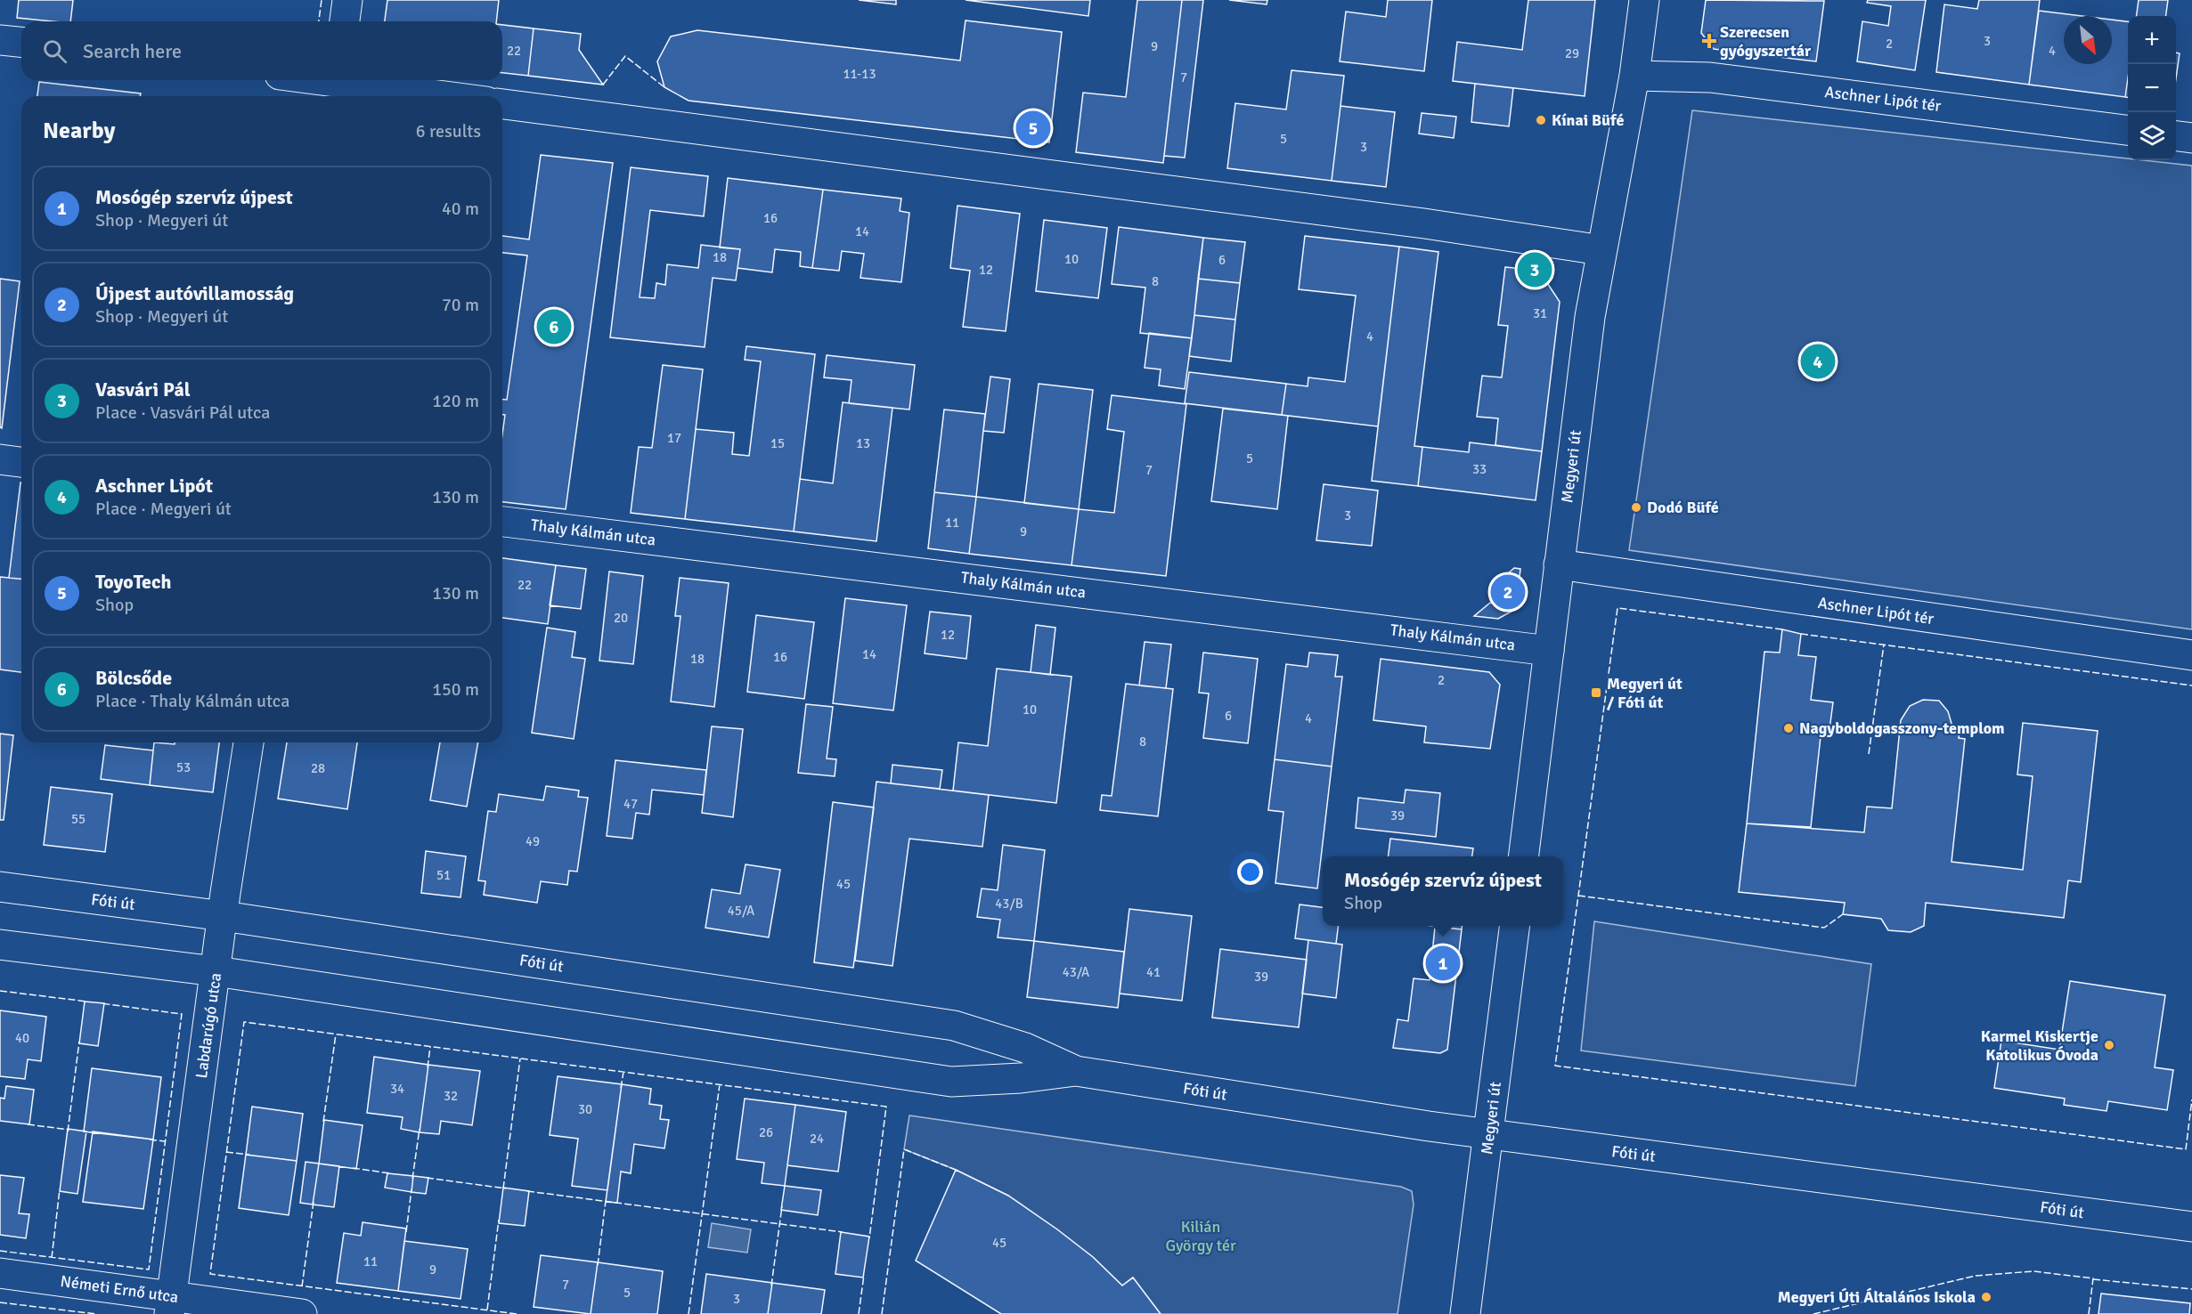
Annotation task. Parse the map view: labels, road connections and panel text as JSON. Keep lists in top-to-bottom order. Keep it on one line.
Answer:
{"streets":{"street":["Aschner Lipót tér","Megyeri út","Thaly Kálmán utca","Fóti út","Labdarúgó utca","Németi Ernő utca"]},"crossings":[["Aschner Lipót tér","Megyeri út"],["Megyeri út","Thaly Kálmán utca"],["Megyeri út","Fóti út"],["Fóti út","Labdarúgó utca"],["Labdarúgó utca","Németi Ernő utca"]],"parks":["Kilián György tér"],"places":{"health":["Szerecsen gyógyszertár"],"other":["Kínai Büfé","Dodó Büfé","Nagyboldogasszony-templom","Karmel Kiskertje Katolikus Óvoda","Megyeri Úti Általános Iskola"],"transit":["Megyeri út / Fóti út"]},"house_numbers":["3","2","9","22","4","29","11-13","7","5","3","16","14","18","10","6","12","8","31","4","17","15","13","5","33","7","3","11","9","22","20","12","14","16","18","2","10","6","4","8","53","28","47","39","55","49","51","45","43/B","45/A","43/A","41","39","40","34","32","30","26","24","45","11","9","7","5","3"],"north":"bottom right","page":{"map_buttons":["+","−"],"search":"Search here","heading":["Nearby","6 results"],"pins":["5","3","6","4","2","1"],"list":[{"mark":"1","name":"Mosógép szervíz újpest","note":"Shop · Megyeri út","value":"40 m"},{"mark":"2","name":"Újpest autóvillamosság","note":"Shop · Megyeri út","value":"70 m"},{"mark":"3","name":"Vasvári Pál","note":"Place · Vasvári Pál utca","value":"120 m"},{"mark":"4","name":"Aschner Lipót","note":"Place · Megyeri út","value":"130 m"},{"mark":"5","name":"ToyoTech","note":"Shop","value":"130 m"},{"mark":"6","name":"Bölcsőde","note":"Place · Thaly Kálmán utca","value":"150 m"}],"popup":["Mosógép szervíz újpest","Shop"]}}
